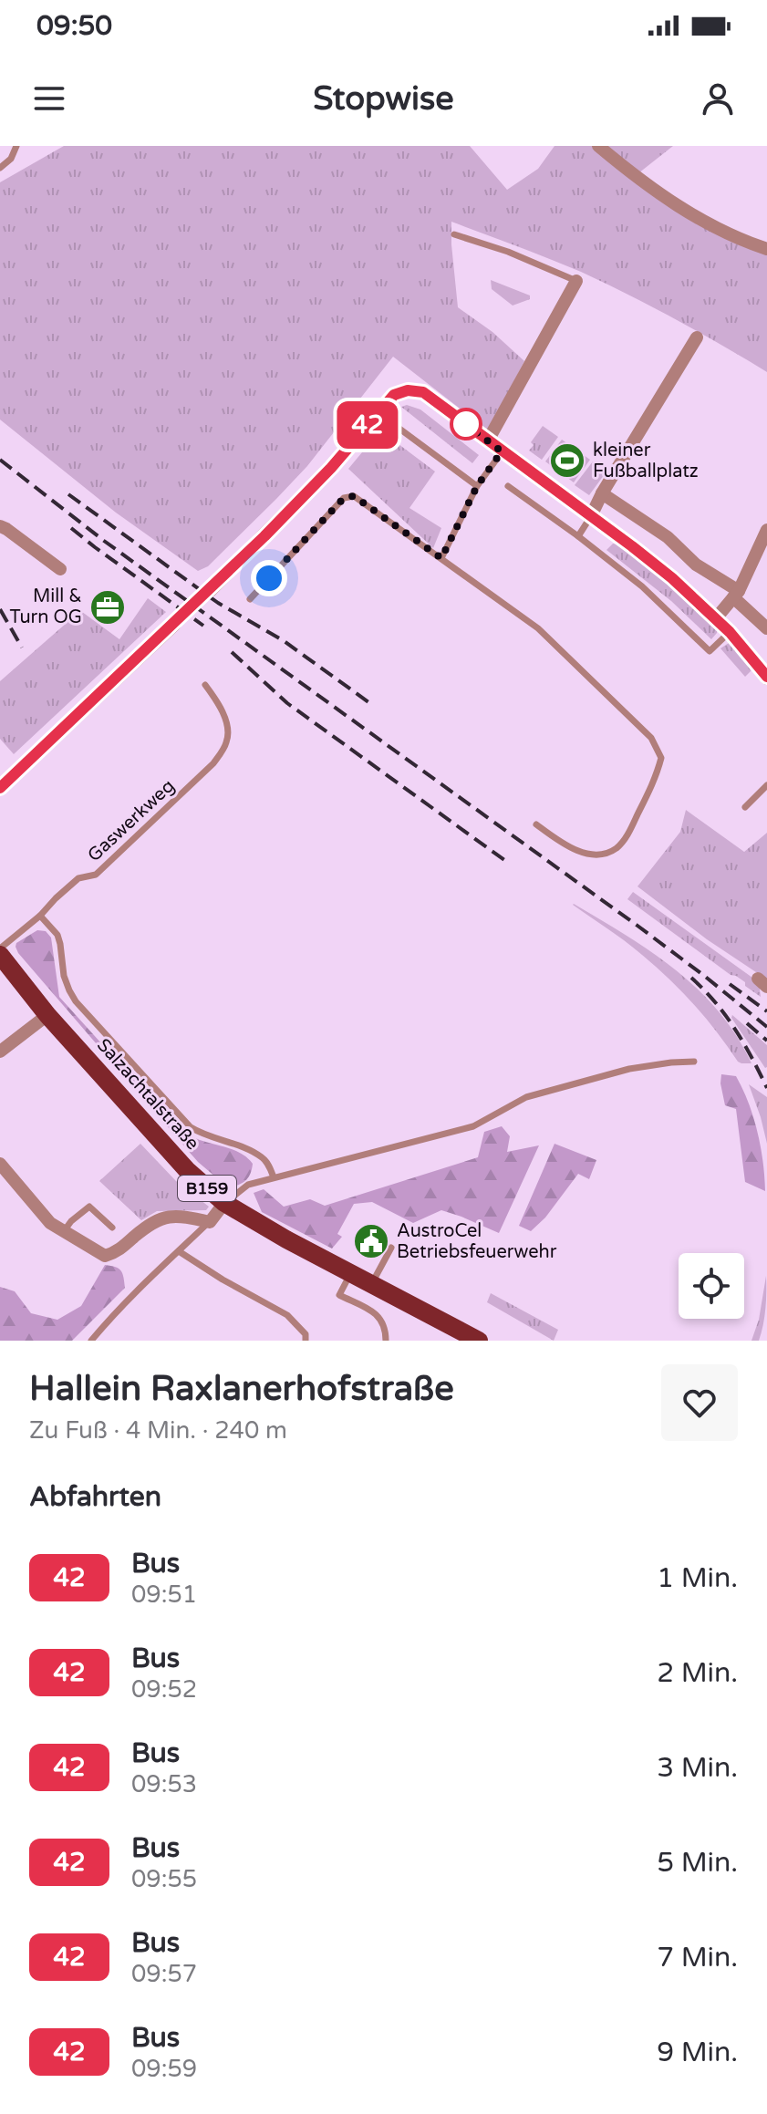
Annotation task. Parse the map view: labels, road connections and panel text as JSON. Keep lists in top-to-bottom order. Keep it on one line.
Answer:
{"streets":{"main road":["Salzachtalstraße","B159"],"lane":["Gaswerkweg"]},"places":{"sports":["kleiner Fußballplatz"],"office":["Mill & Turn OG"],"public building":["AustroCel Betriebsfeuerwehr"]},"lines":["bus line 42"],"page":{"status":"09:50","header":"Stopwise","on_map":"42","heading":[["Hallein Raxlanerhofstraße","Zu Fuß · 4 Min. · 240 m"],"Abfahrten"],"list":[{"mark":"42","name":"Bus","note":"09:51","value":"1 Min."},{"mark":"42","name":"Bus","note":"09:52","value":"2 Min."},{"mark":"42","name":"Bus","note":"09:53","value":"3 Min."},{"mark":"42","name":"Bus","note":"09:55","value":"5 Min."},{"mark":"42","name":"Bus","note":"09:57","value":"7 Min."},{"mark":"42","name":"Bus","note":"09:59","value":"9 Min."}]}}
